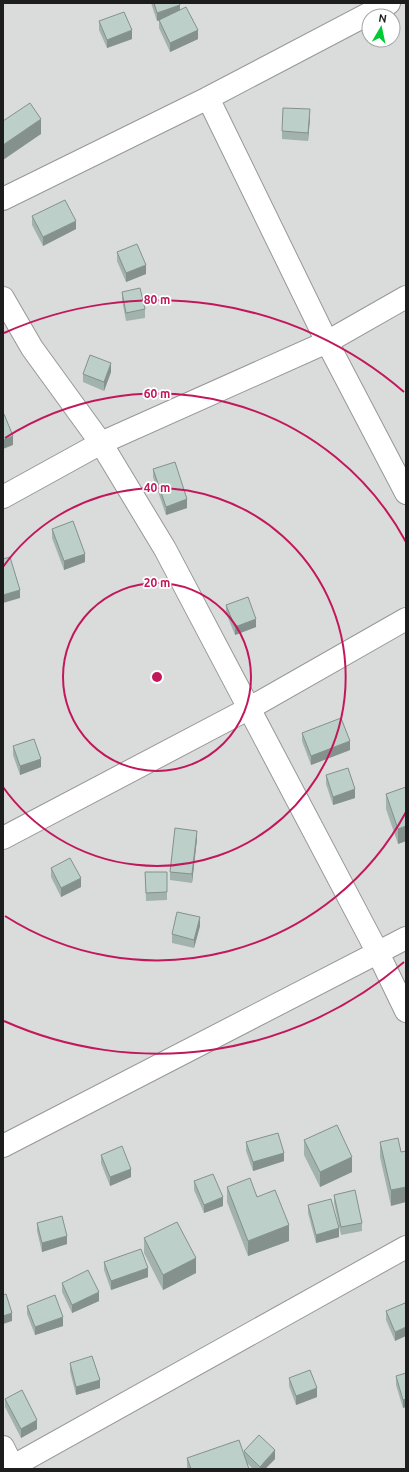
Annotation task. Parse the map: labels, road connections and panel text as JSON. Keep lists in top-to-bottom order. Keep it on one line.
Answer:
{"north":"top","rings":["80 m","60 m","40 m","20 m"]}
